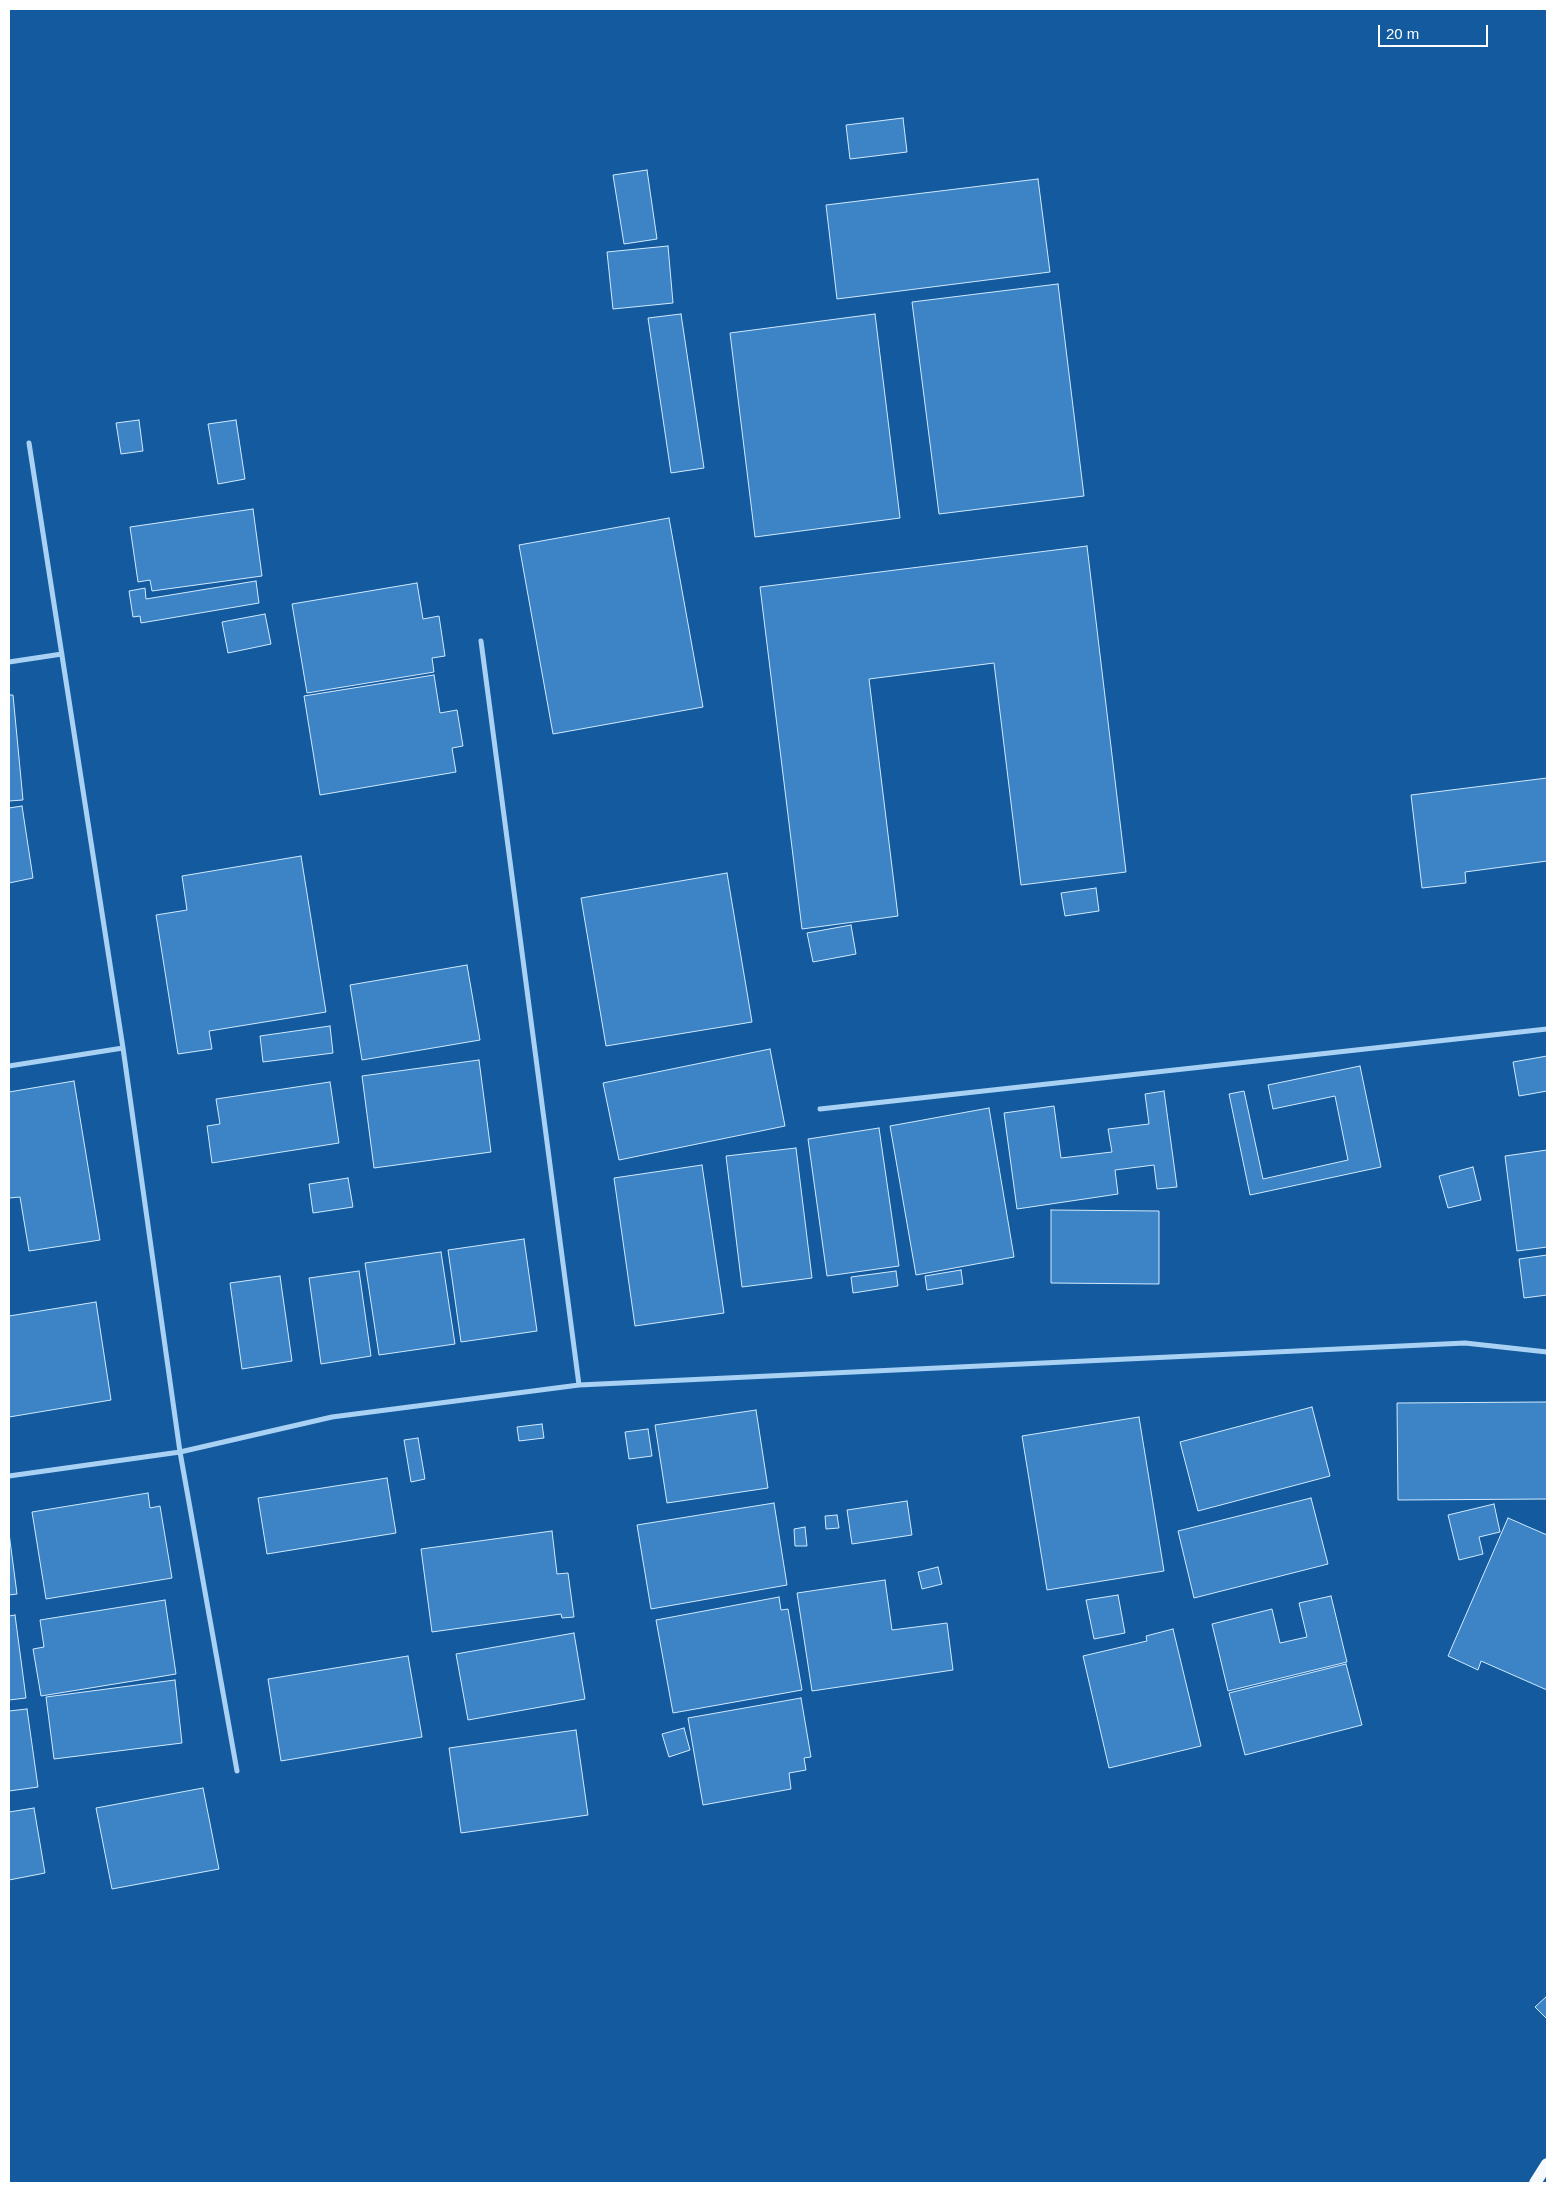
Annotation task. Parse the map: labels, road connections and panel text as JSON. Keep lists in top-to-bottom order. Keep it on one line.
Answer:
{"scale_bar":"20 m"}
